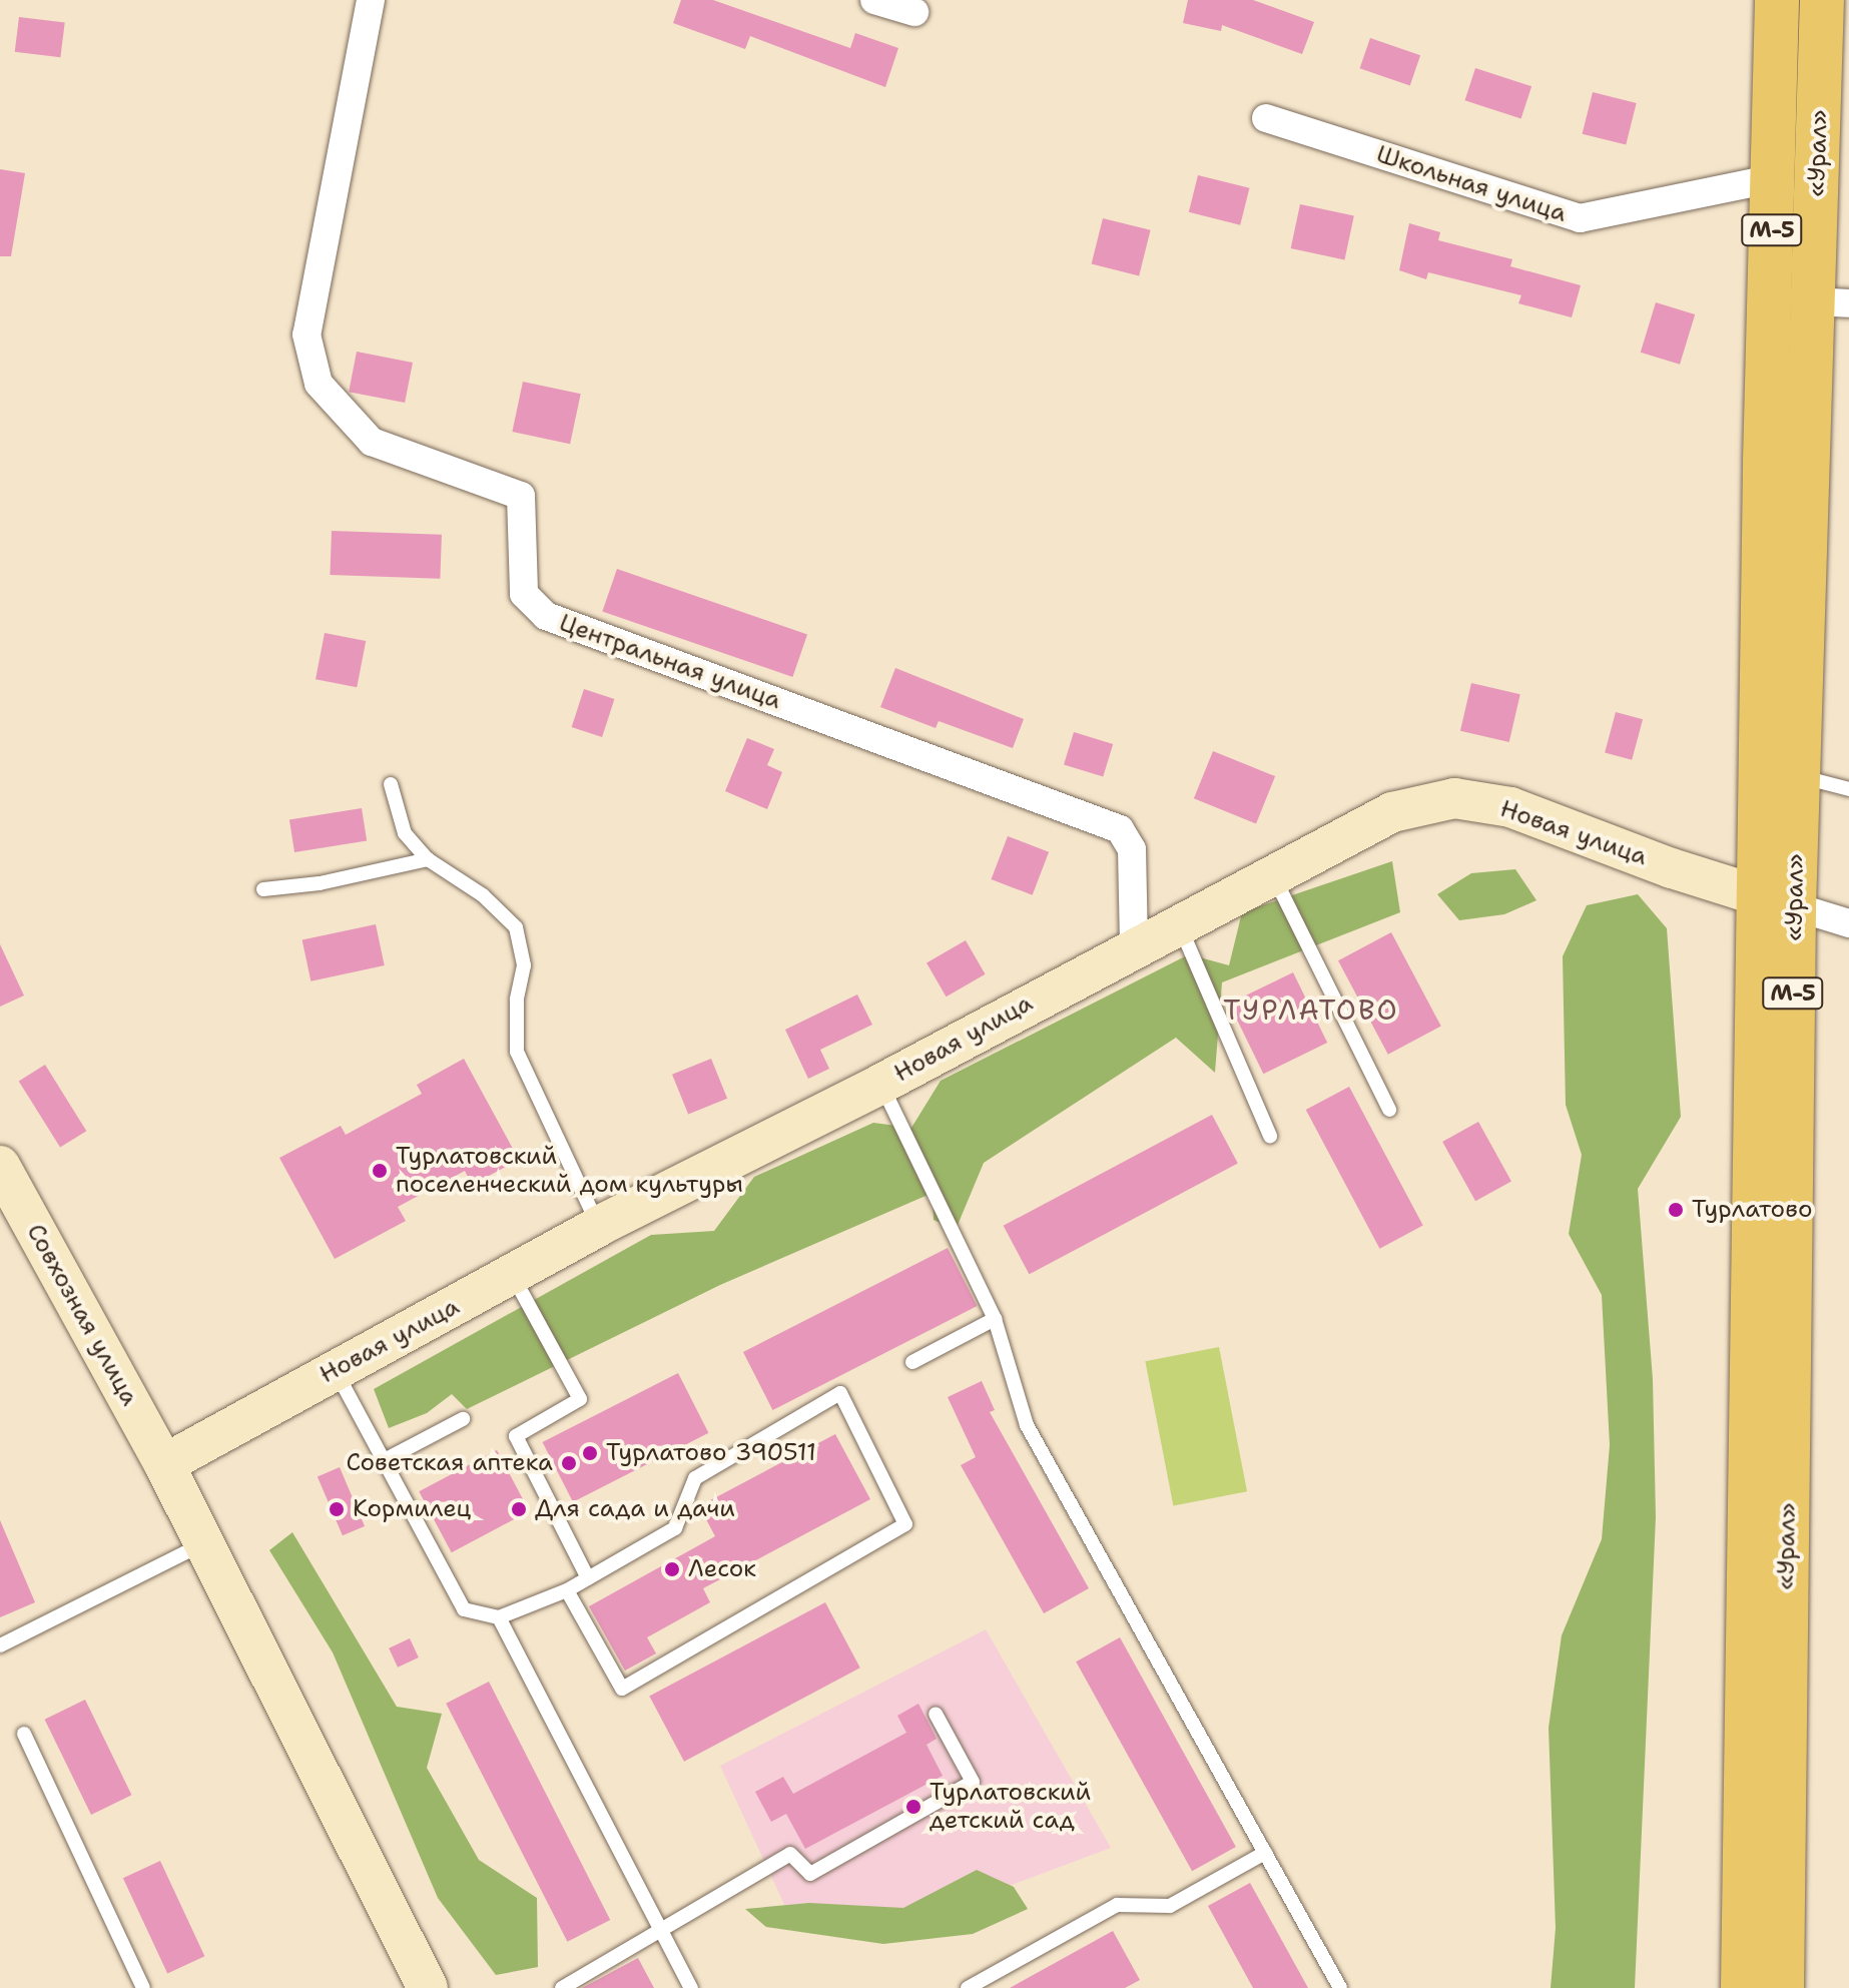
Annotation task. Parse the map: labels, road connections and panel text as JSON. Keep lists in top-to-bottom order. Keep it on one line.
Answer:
{"streets":{"highway":["«Урал»","М-5"],"street":["Школьная улица","Центральная улица","Новая улица","Совхозная улица"]},"crossings":[["«Урал»","Школьная улица"],["«Урал»","Новая улица"],["Центральная улица","Новая улица"],["Новая улица","Совхозная улица"]],"districts":["ТУРЛАТОВО"],"places":["Турлатовский поселенческий дом культуры","Турлатово","Турлатово 390511","Советская аптека","Кормилец","Для сада и дачи","Лесок","Турлатовский детский сад"]}
